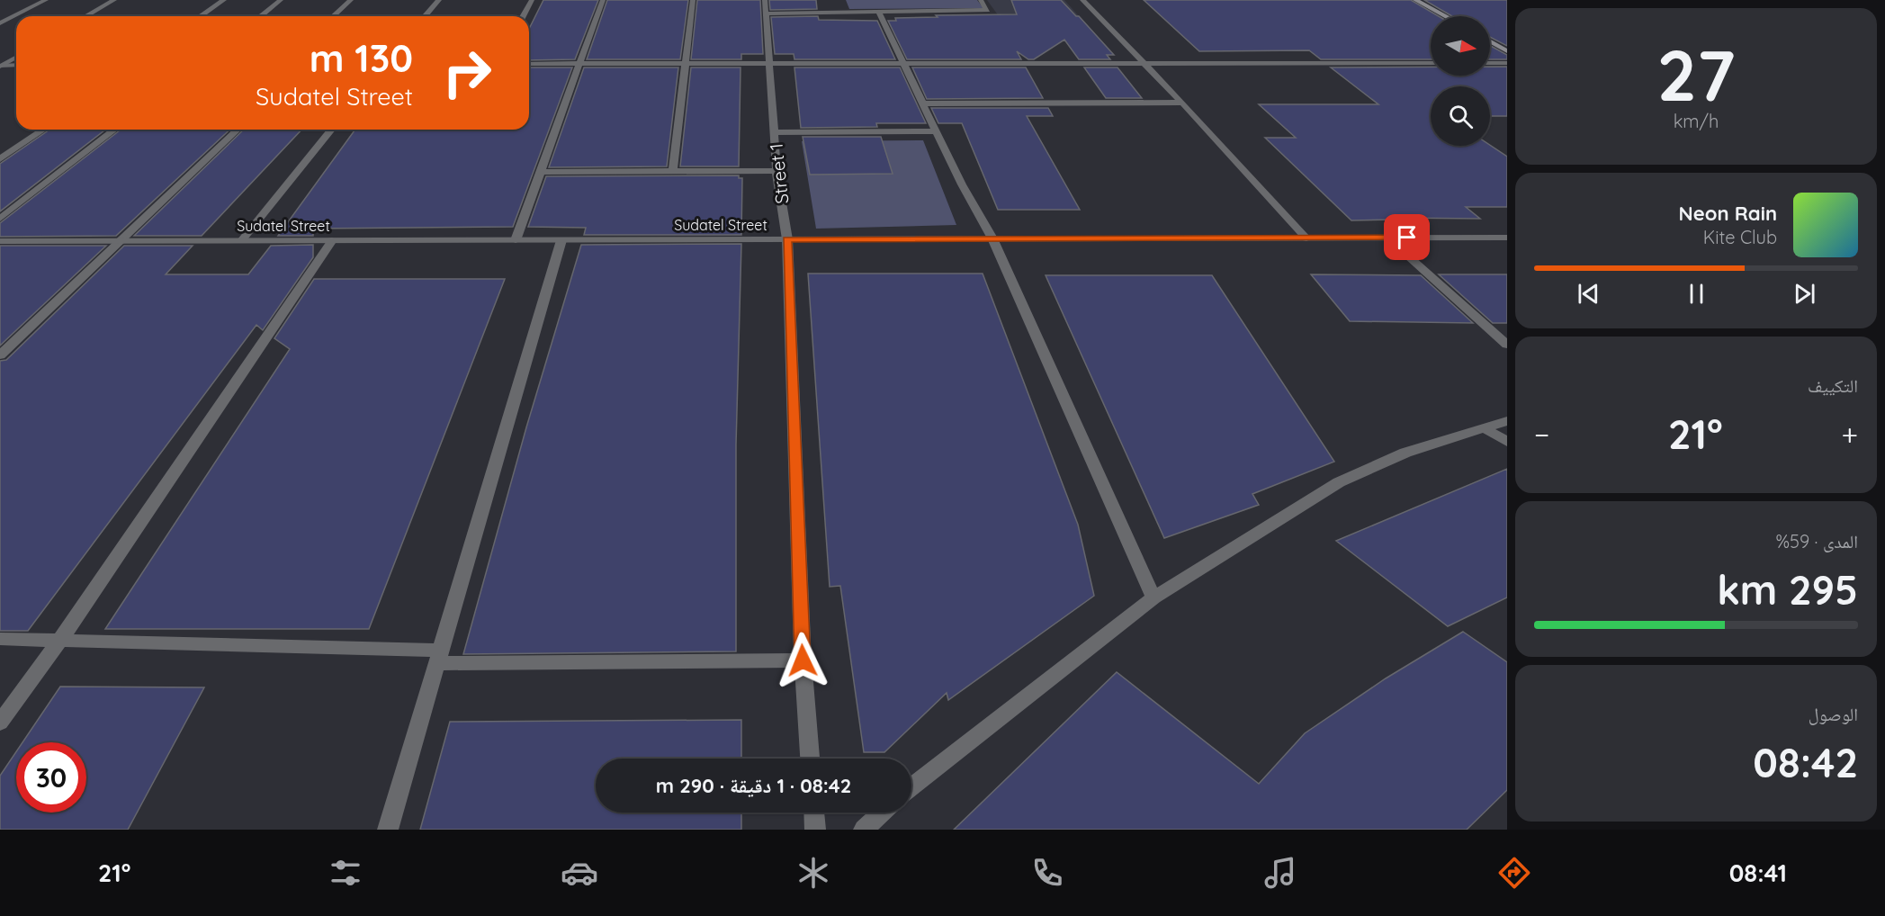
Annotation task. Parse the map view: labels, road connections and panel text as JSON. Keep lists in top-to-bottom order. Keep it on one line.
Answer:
{"streets":{"street":["Street 1","Sudatel Street"]},"crossings":[["Street 1","Sudatel Street"]],"north":"right","page":{"tile":[["27","km/h"],"التكييف",["المدى · 59%","295 km"],["الوصول","08:42"]],"turn":["130 m","Sudatel Street"],"song":["Neon Rain","Kite Club"],"heat":["−","21°","+"],"limit":"30","trip":"08:42 · 1 دقيقة · 290 m","tabs":["08:41","21°"]}}
